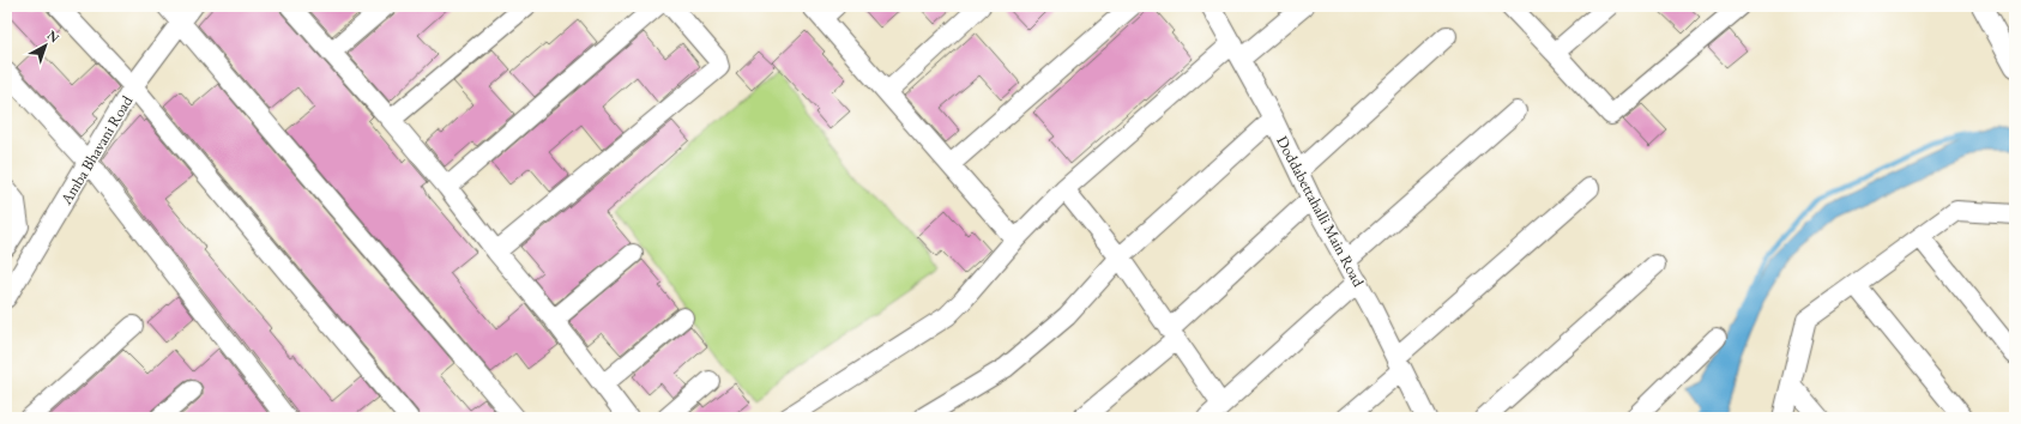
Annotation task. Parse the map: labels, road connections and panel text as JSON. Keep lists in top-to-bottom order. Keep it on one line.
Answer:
{"streets":{"street":["Amba Bhavani Road","Doddabettahalli Main Road"]},"north":"top right"}
